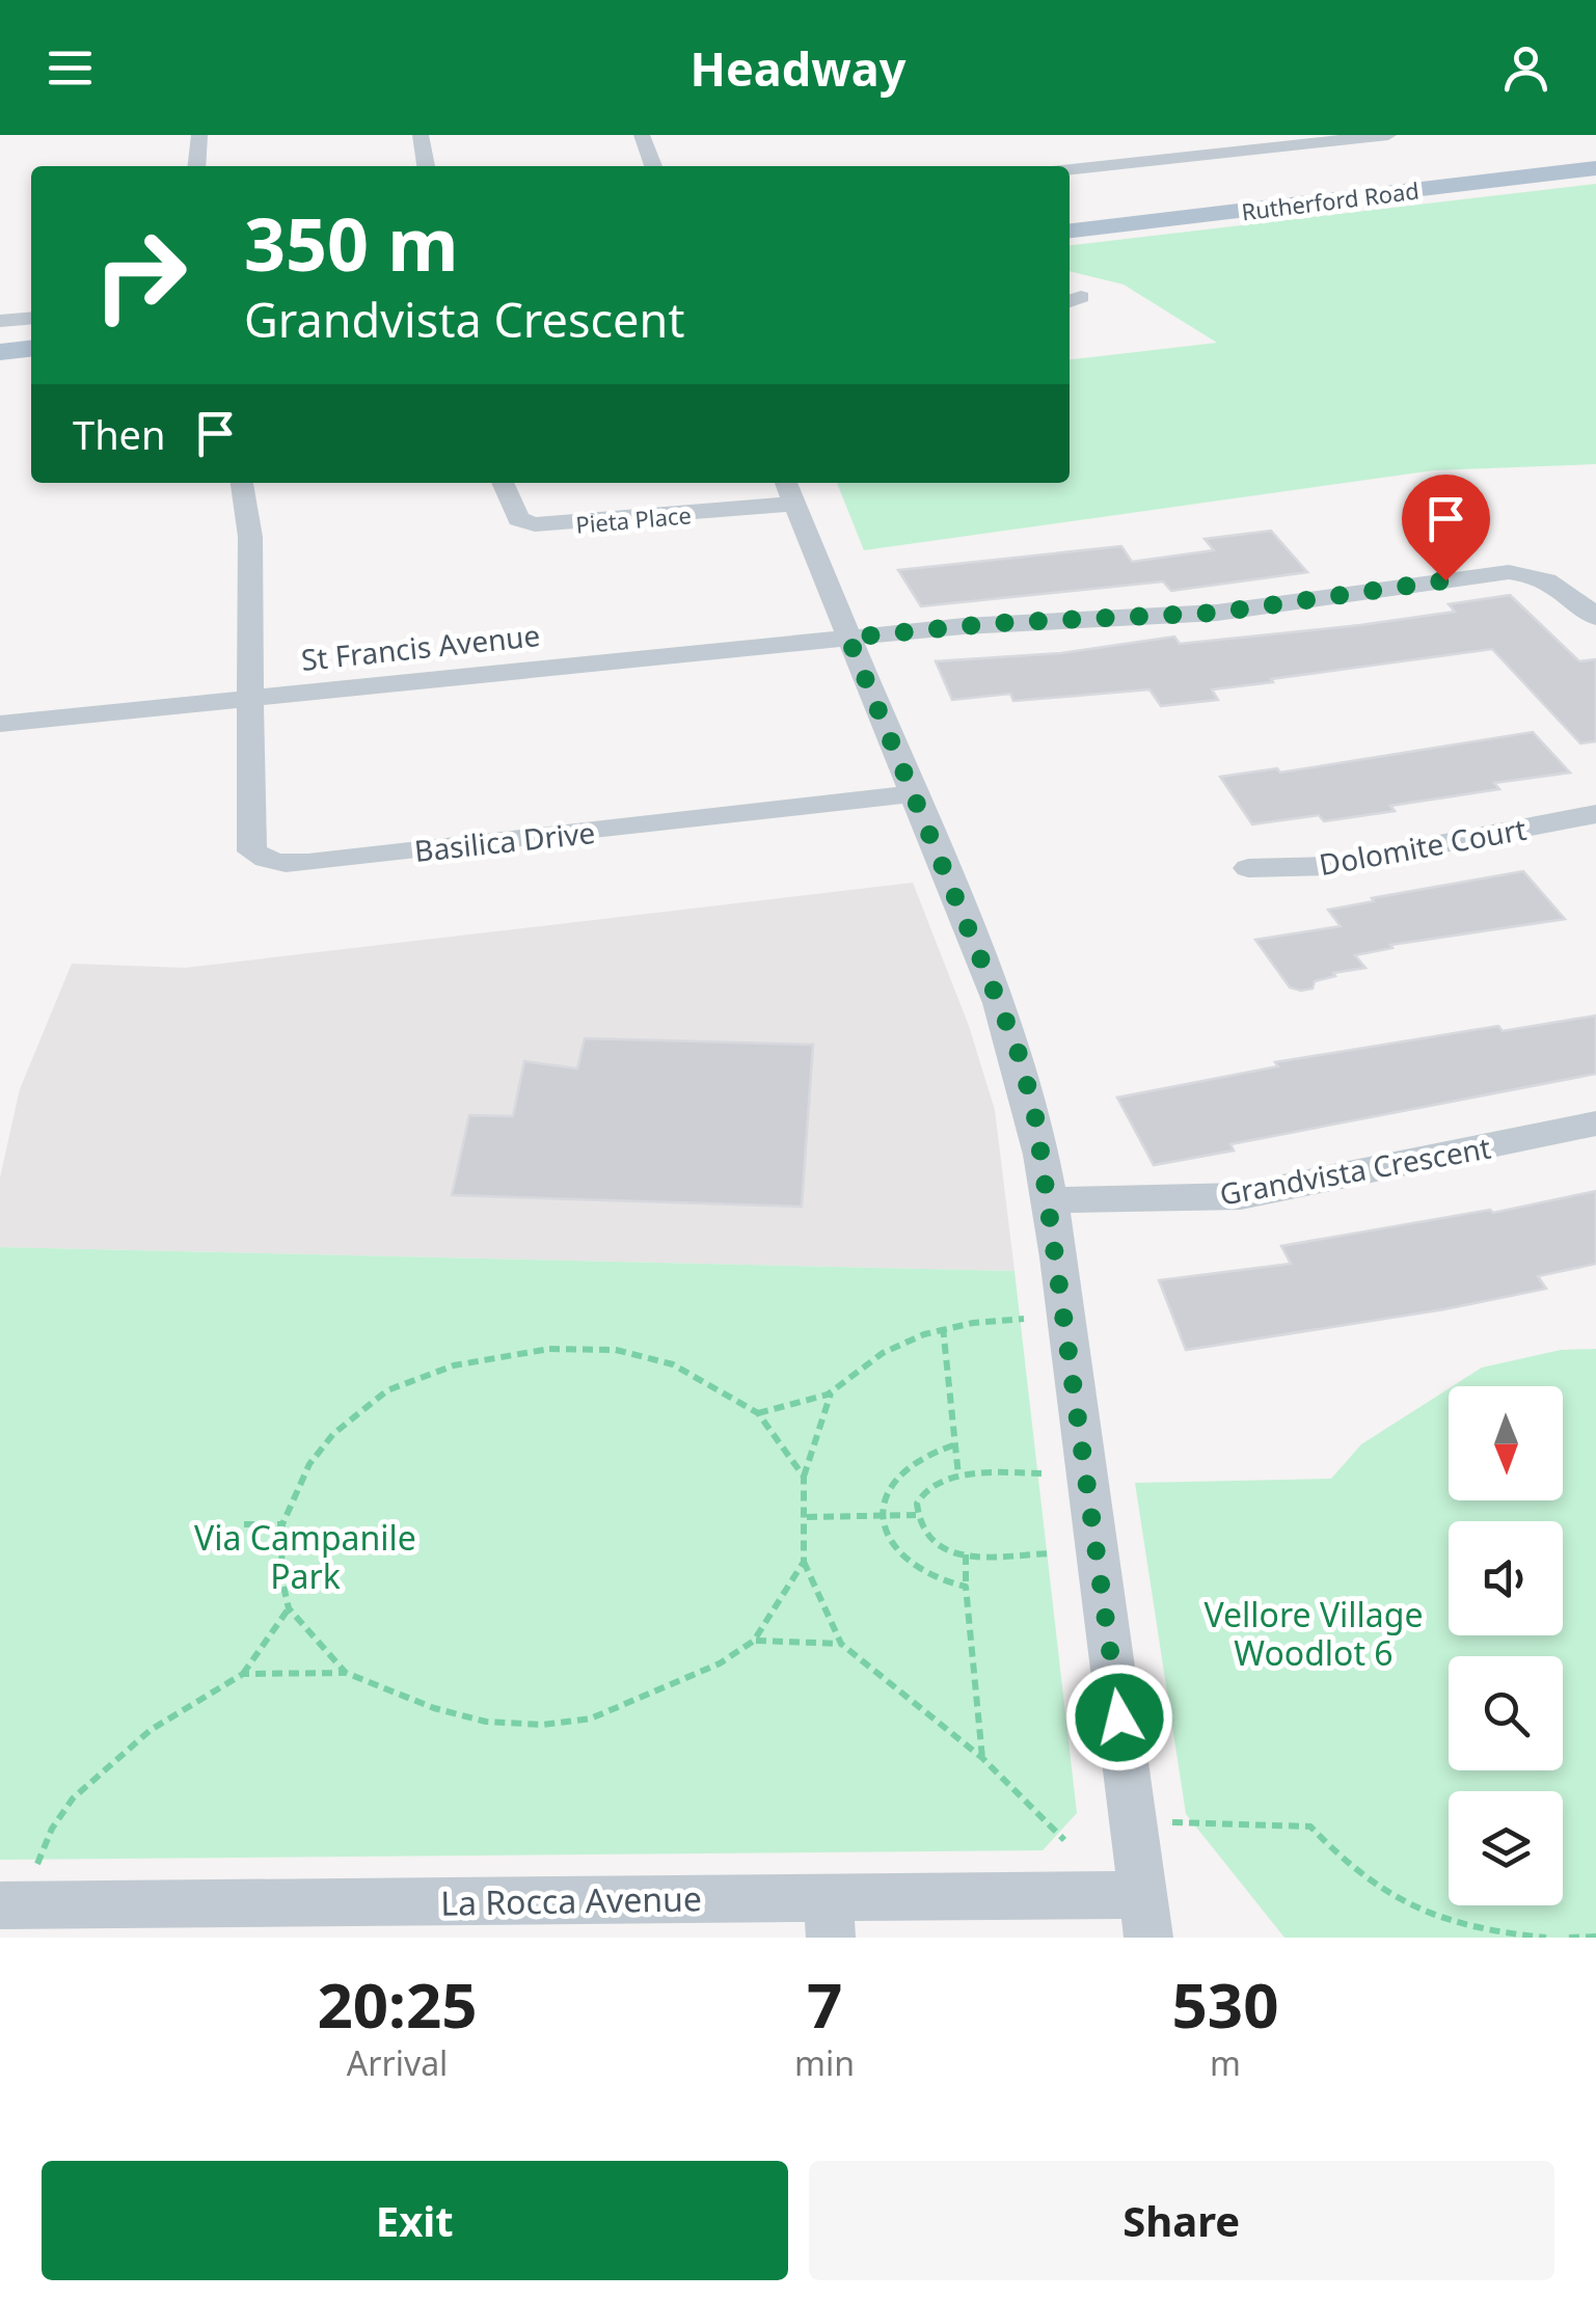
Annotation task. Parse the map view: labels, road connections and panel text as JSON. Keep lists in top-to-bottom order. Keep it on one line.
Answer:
{"streets":{"main road":["Rutherford Road"],"street":["Pieta Place","St Francis Avenue","Basilica Drive","Dolomite Court","Grandvista Crescent","La Rocca Avenue"]},"crossings":[["St Francis Avenue","Basilica Drive"]],"parks":["Via Campanile Park","Vellore Village Woodlot 6"],"north":"bottom","page":{"header":"Headway","turn":["350 m","Grandvista Crescent"],"then":"Then","eta":["20:25","Arrival","7","min","530","m"],"buttons":["Exit","Share"]}}
